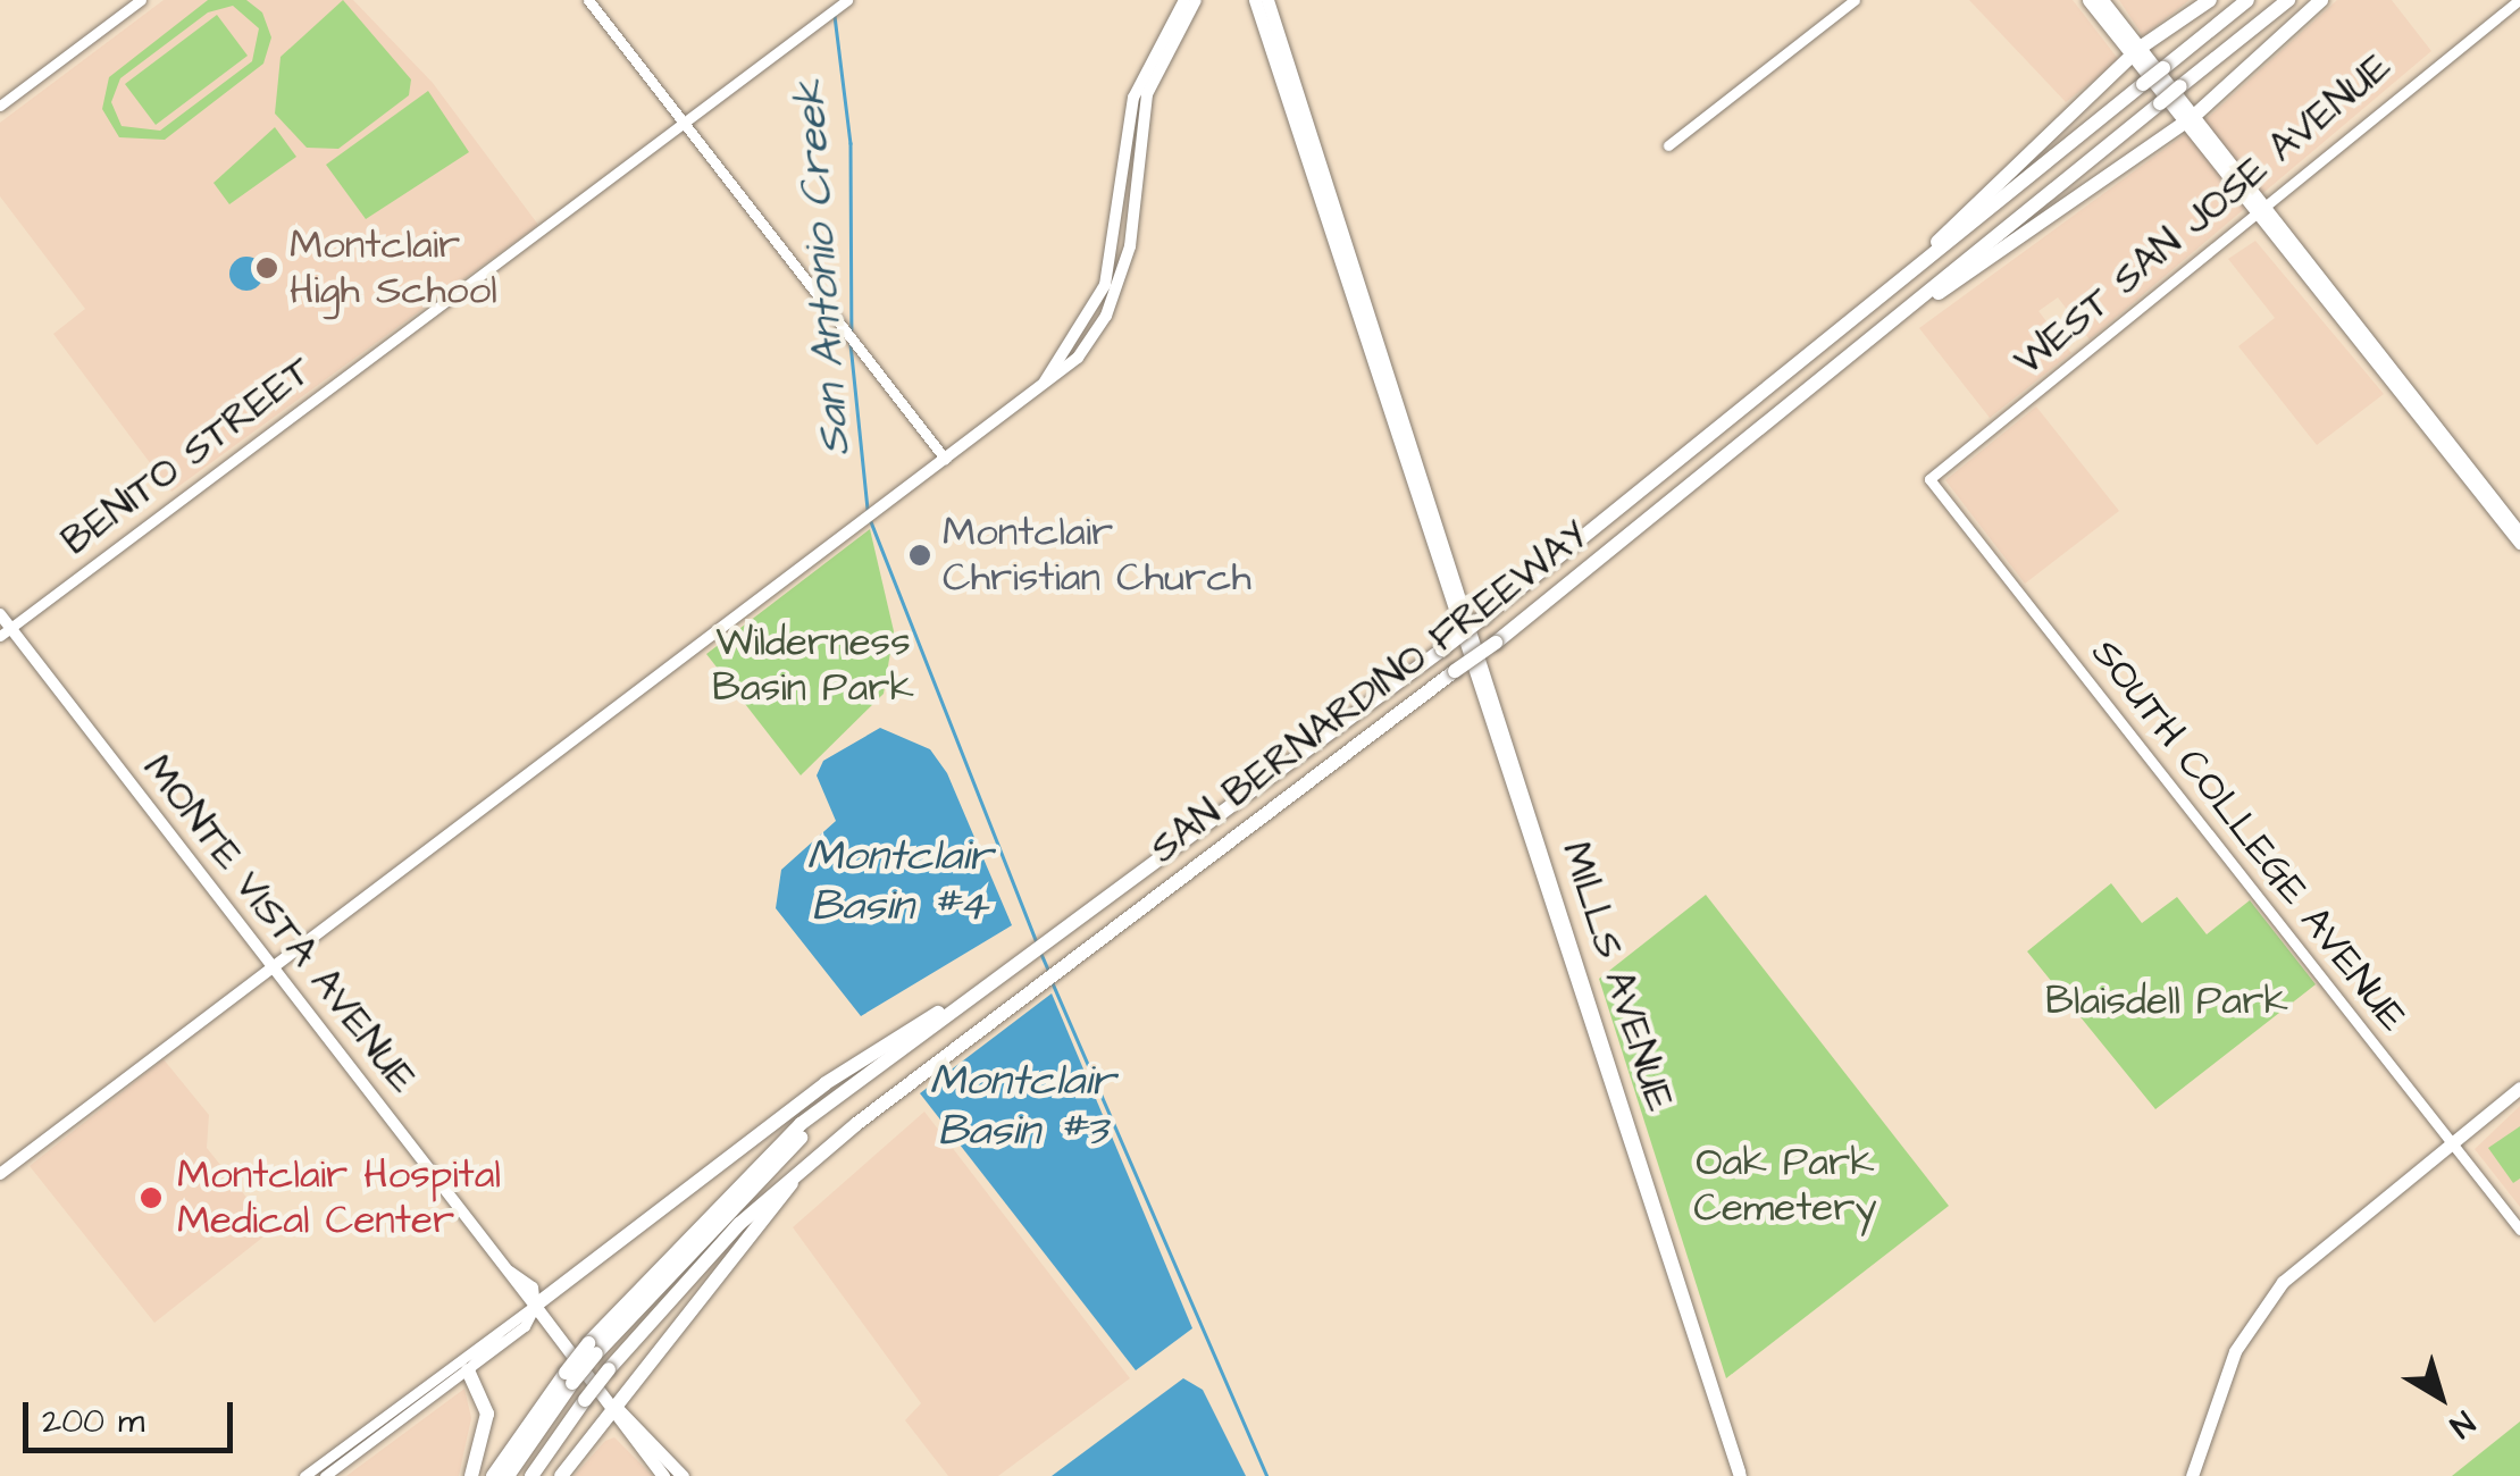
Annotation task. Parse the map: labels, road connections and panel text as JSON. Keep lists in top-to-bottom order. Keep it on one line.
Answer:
{"streets":{"highway":["SAN BERNARDINO FREEWAY"],"main road":["MONTE VISTA AVENUE","MILLS AVENUE"],"street":["WEST SAN JOSE AVENUE","BENITO STREET","SOUTH COLLEGE AVENUE"]},"crossings":[["WEST SAN JOSE AVENUE","SOUTH COLLEGE AVENUE"],["BENITO STREET","MONTE VISTA AVENUE"]],"water":["San Antonio Creek","Montclair Basin #4","Montclair Basin #3"],"parks":["Wilderness Basin Park","Blaisdell Park","Oak Park Cemetery"],"places":["Montclair High School","Montclair Christian Church","Montclair Hospital Medical Center"],"scale_bar":"200 m","north":"bottom right"}
